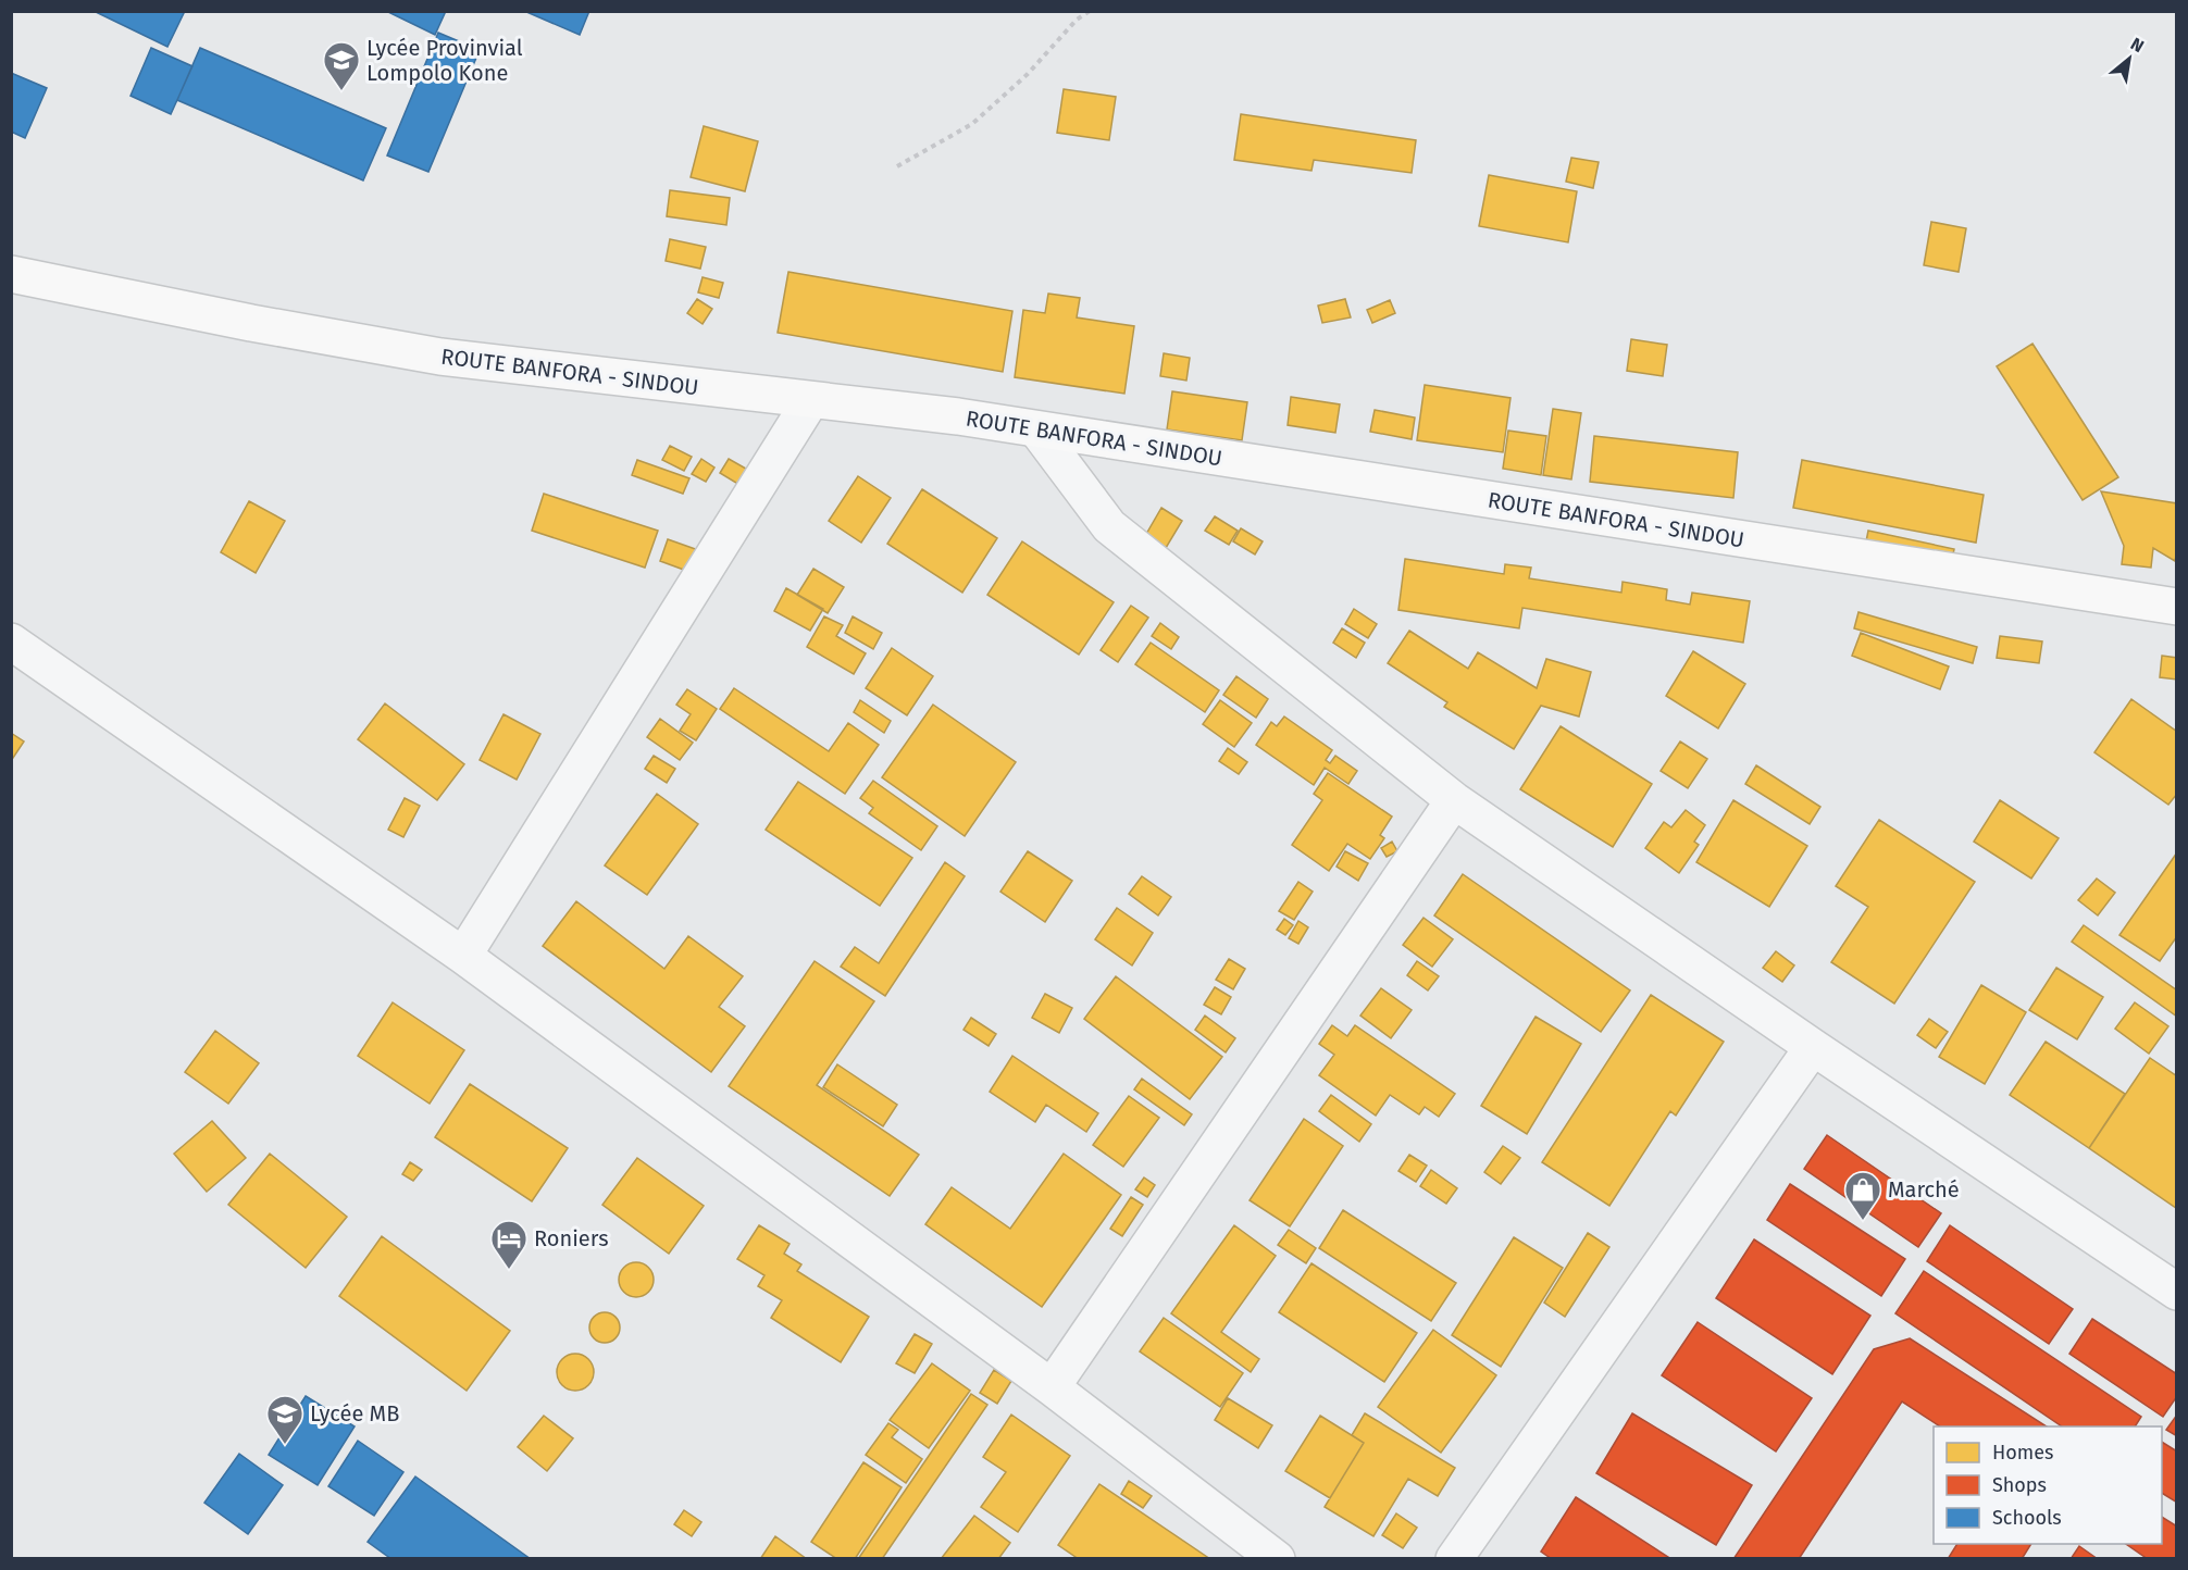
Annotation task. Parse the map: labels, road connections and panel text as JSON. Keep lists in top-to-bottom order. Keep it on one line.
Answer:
{"streets":{"main road":["ROUTE BANFORA - SINDOU"]},"places":{"school or university":["Lycée Provinvial Lompolo Kone","Lycée MB"],"shop":["Marché"],"hotel":["Roniers"]},"legend":["Homes","Shops","Schools"],"north":"top right"}
